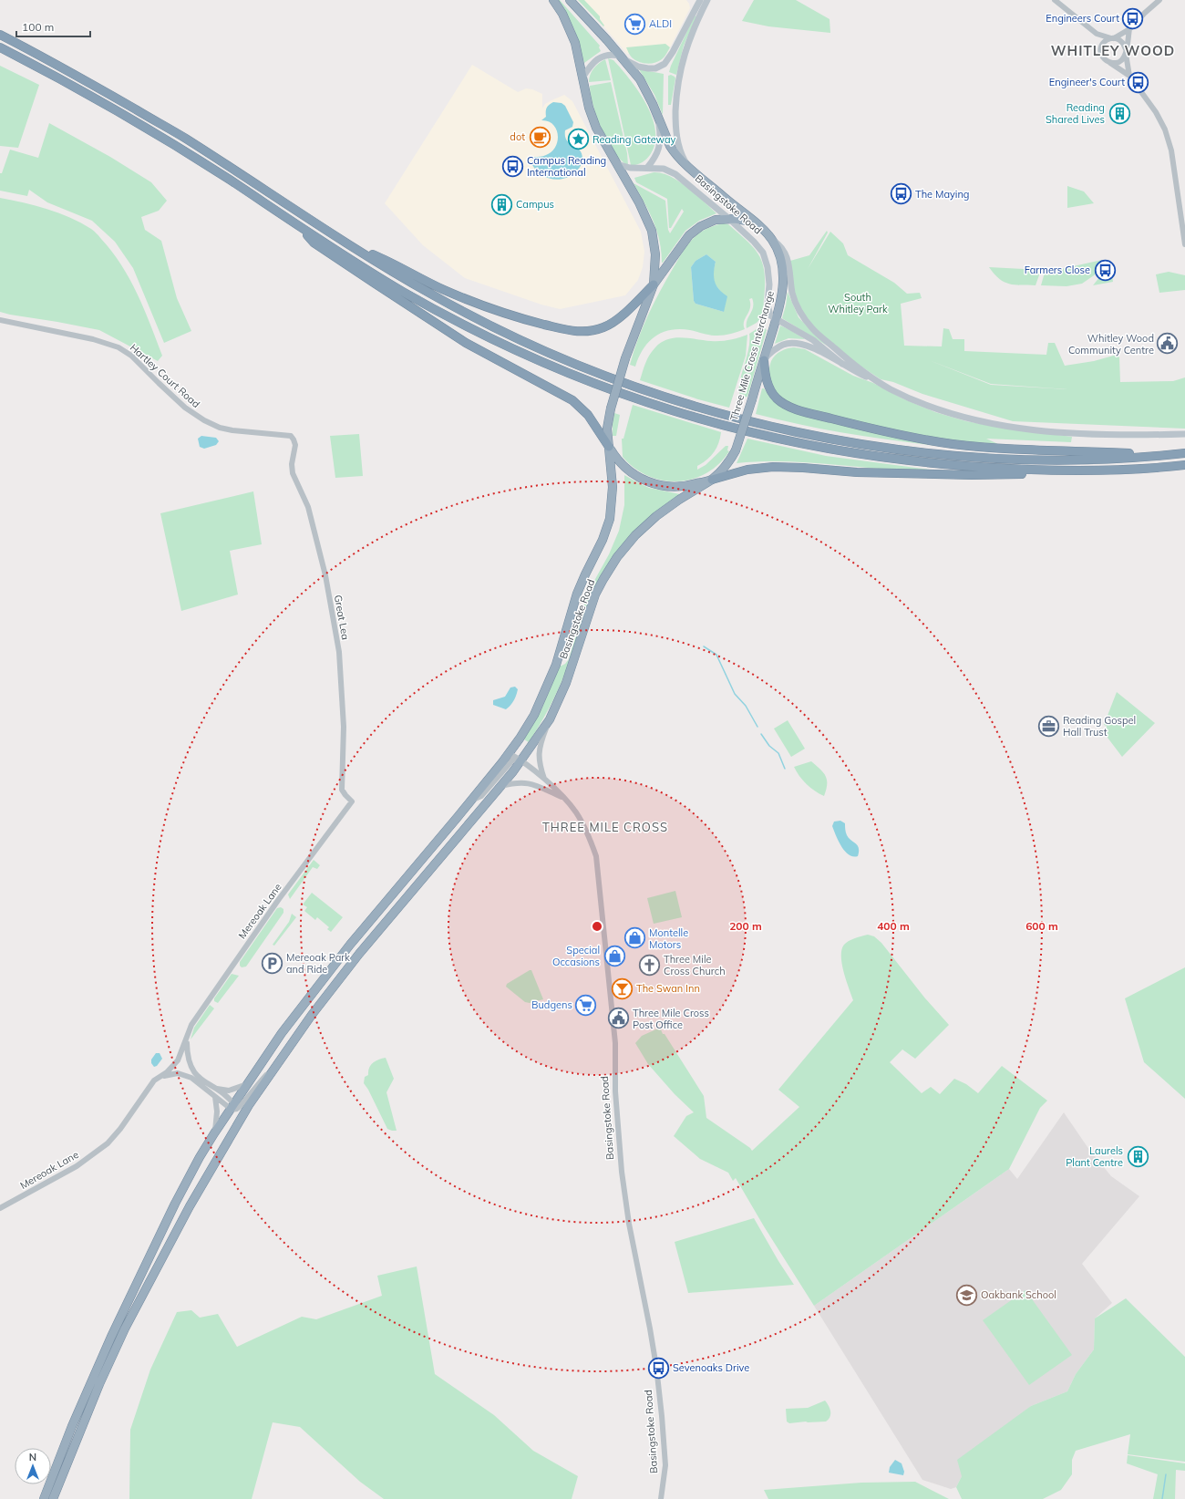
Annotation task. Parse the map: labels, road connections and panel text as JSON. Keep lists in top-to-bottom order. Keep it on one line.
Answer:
{"streets":{"highway":["Basingstoke Road","Three Mile Cross Interchange"],"street":["Hartley Court Road","Great Lea","Mereoak Lane"]},"crossings":[["Basingstoke Road","Three Mile Cross Interchange"],["Hartley Court Road","Great Lea"],["Great Lea","Mereoak Lane"]],"districts":["WHITLEY WOOD","THREE MILE CROSS"],"parks":["South Whitley Park"],"places":{"bus stop":["Engineers Court","Engineer's Court","Campus Reading International","The Maying","Farmers Close","Sevenoaks Drive"],"supermarket":["ALDI","Budgens"],"building":["Reading Shared Lives","Campus","Laurels Plant Centre"],"cafe":["dot"],"place":["Reading Gateway"],"public building":["Whitley Wood Community Centre","Three Mile Cross Post Office"],"office":["Reading Gospel Hall Trust"],"shop":["Montelle Motors","Special Occasions"],"parking":["Mereoak Park and Ride"],"church":["Three Mile Cross Church"],"bar":["The Swan Inn"],"school or university":["Oakbank School"]},"scale_bar":"100 m","north":"top","rings":["200 m","400 m","600 m"]}
